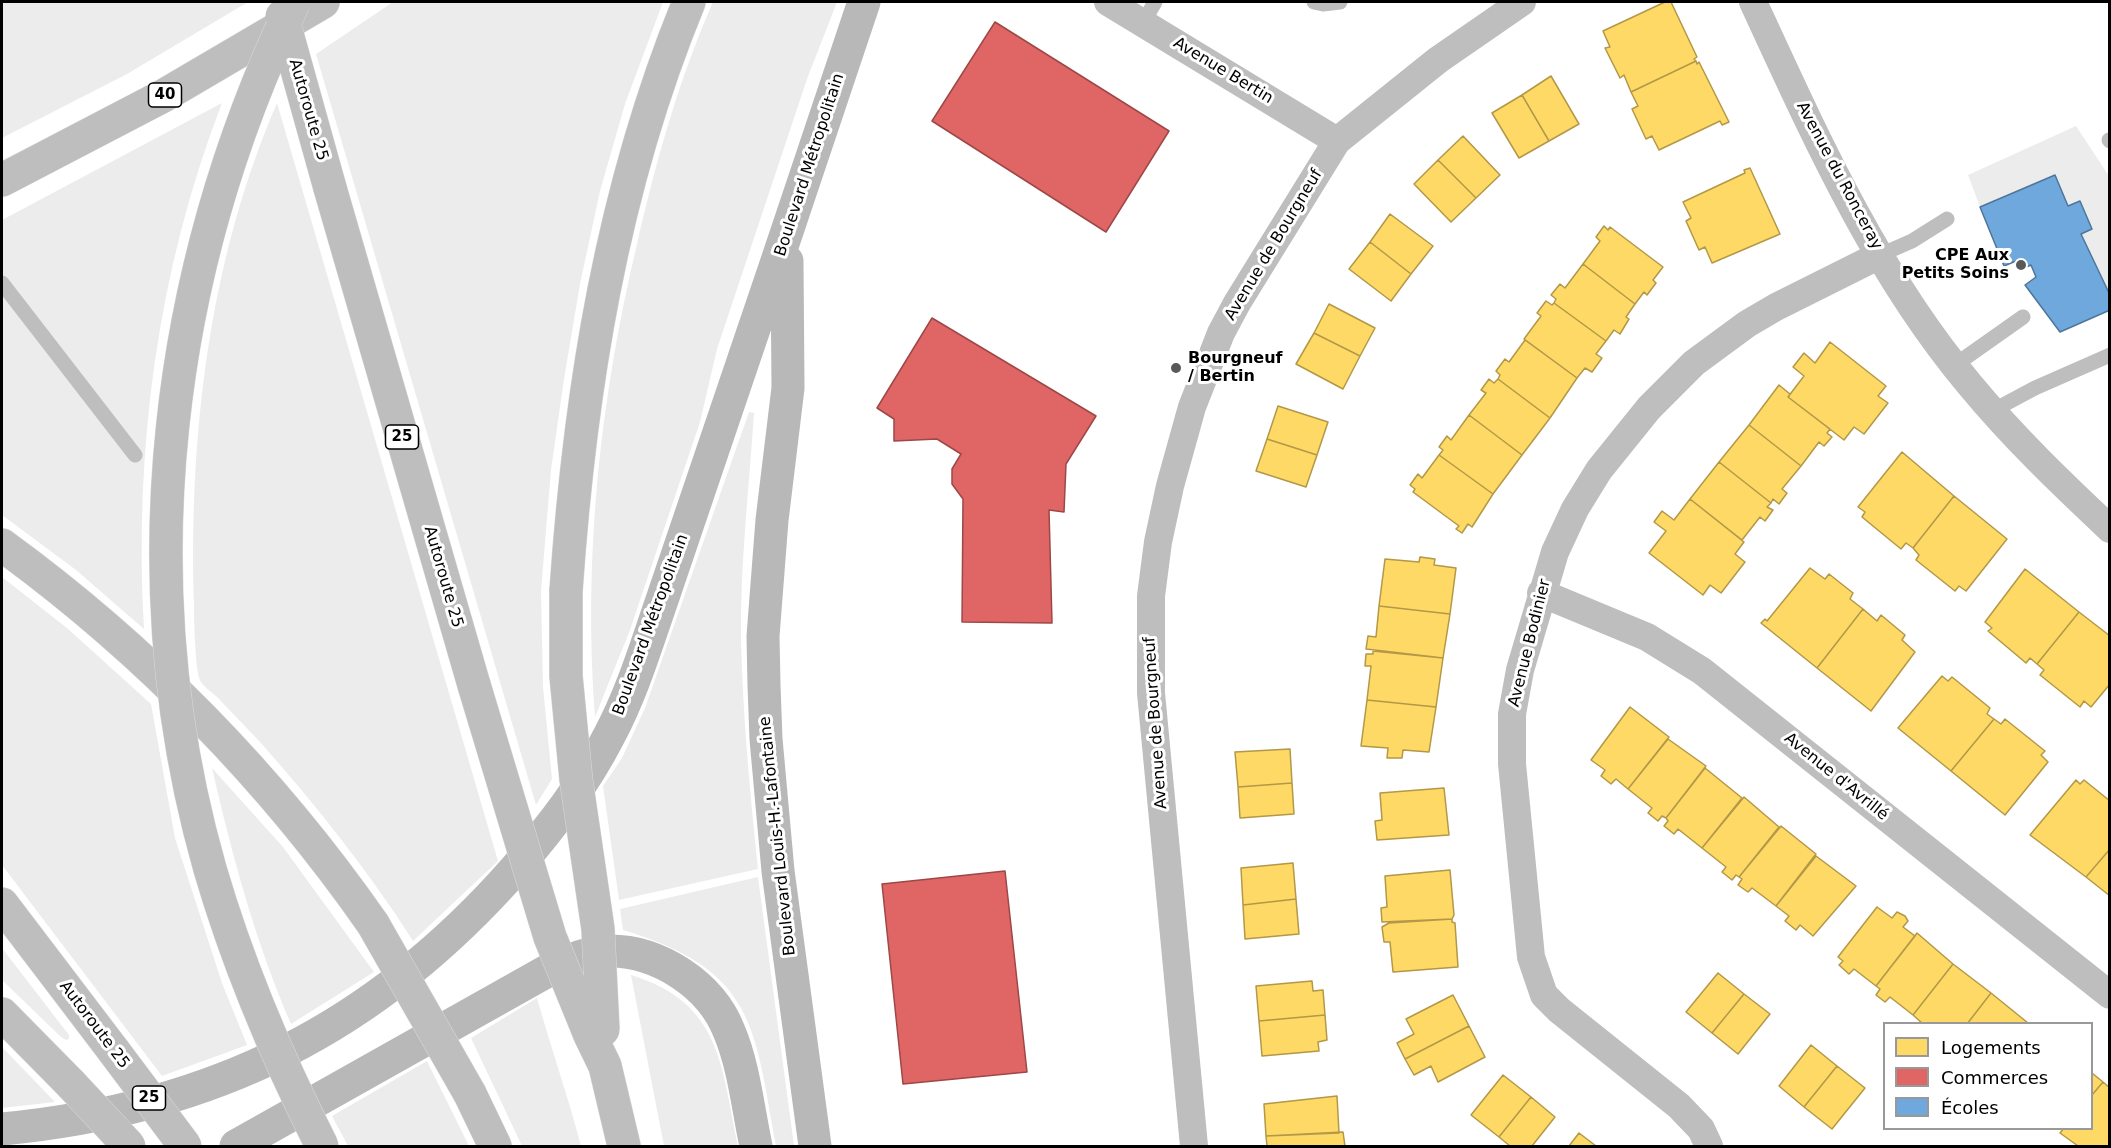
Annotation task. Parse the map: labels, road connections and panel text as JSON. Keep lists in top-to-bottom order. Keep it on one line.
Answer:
{"streets":{"highway":["40","Autoroute 25","25"],"main road":["Boulevard Métropolitain","Boulevard Louis-H.-Lafontaine"],"street":["Avenue Bertin","Avenue du Ronceray","Avenue de Bourgneuf","Avenue Bodinier","Avenue d'Avrillé"]},"crossings":[["Avenue Bertin","Avenue de Bourgneuf"],["Boulevard Métropolitain","Boulevard Louis-H.-Lafontaine"],["Avenue du Ronceray","Avenue Bodinier"],["Avenue Bodinier","Avenue d'Avrillé"]],"places":["CPE Aux Petits Soins","Bourgneuf / Bertin"],"legend":["Logements","Commerces","Écoles"]}
